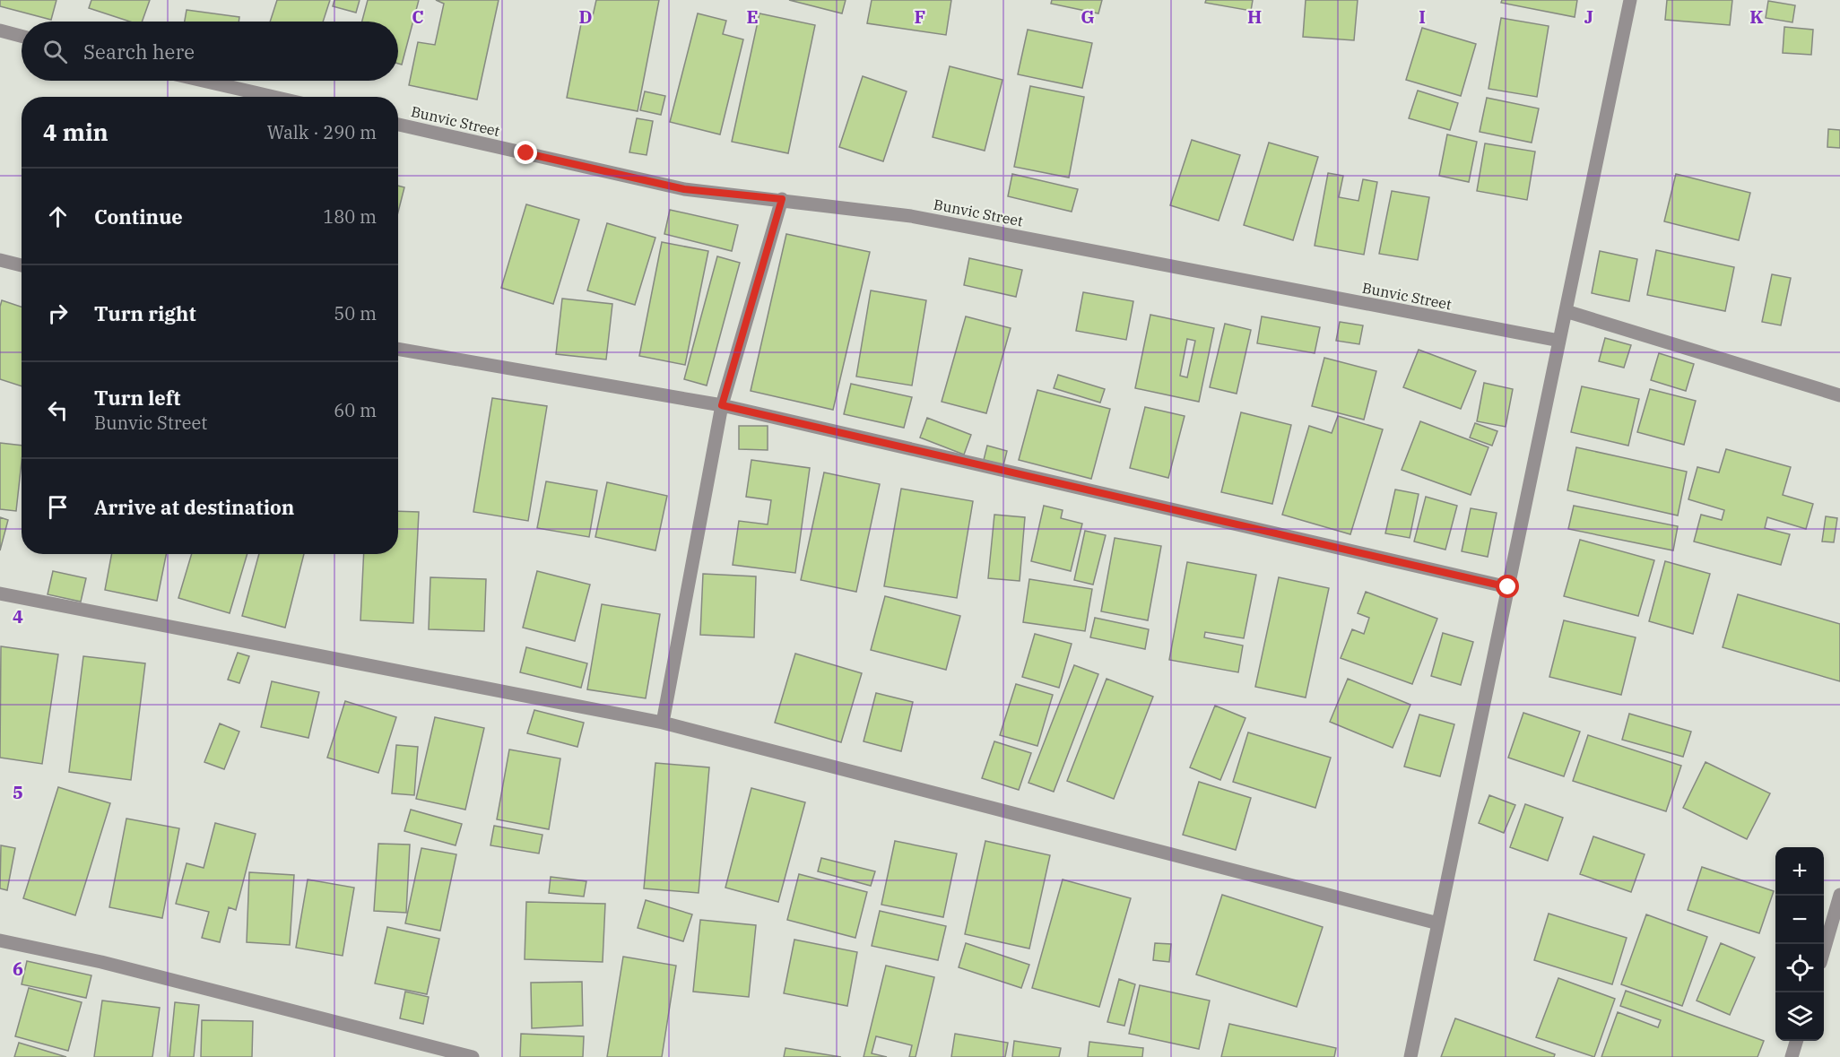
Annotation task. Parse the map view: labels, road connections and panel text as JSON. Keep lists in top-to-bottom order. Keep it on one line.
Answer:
{"streets":{"street":["Bunvic Street"]},"page":{"search":"Search here","heading":["4 min","Walk · 290 m"],"list":[["Continue","180 m"],["Turn right","50 m"],["Turn left","Bunvic Street","60 m"],"Arrive at destination"],"map_buttons":["+","−"]},"grid":{"columns":["C","D","E","F","G","H","I","J","K"],"rows":["4","5","6"]}}
